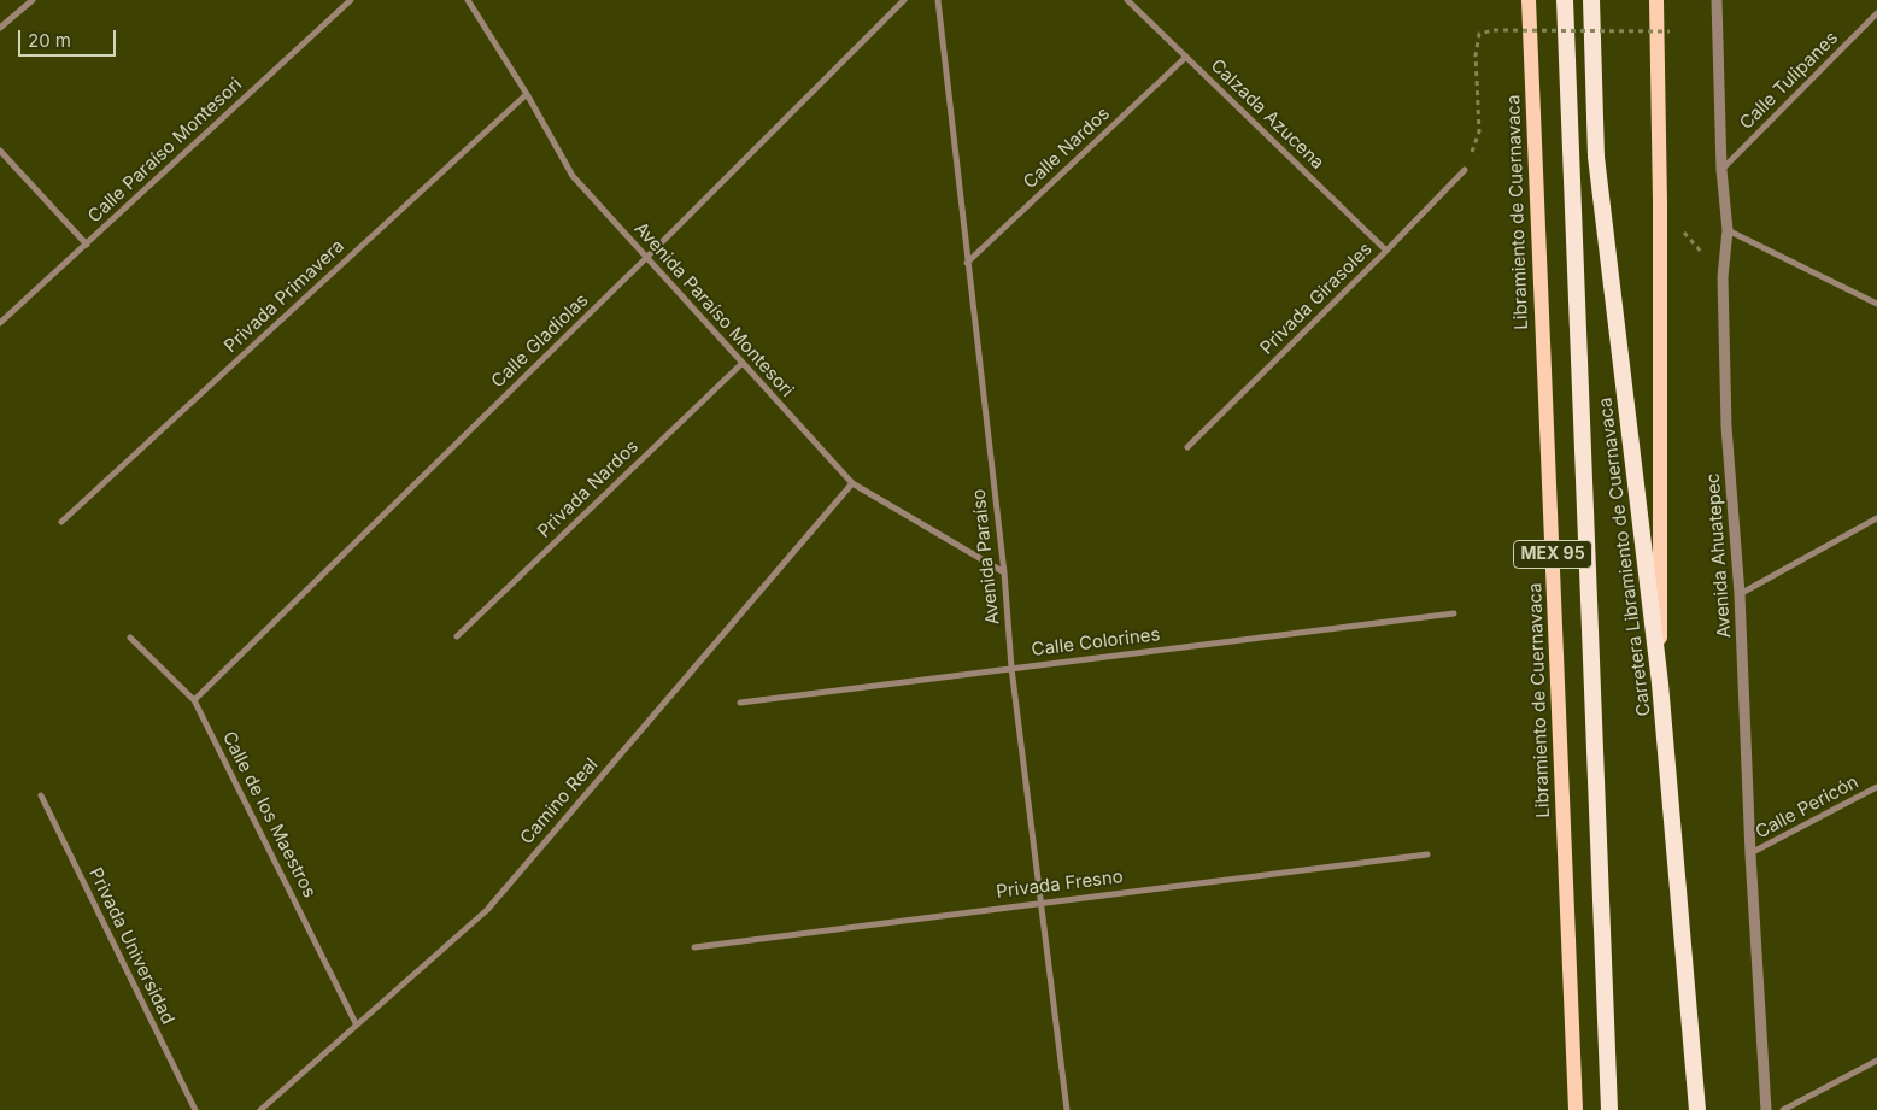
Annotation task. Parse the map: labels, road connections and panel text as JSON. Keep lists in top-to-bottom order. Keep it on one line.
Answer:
{"streets":{"highway":["MEX 95","Carretera Libramiento de Cuernavaca"],"main road":["Libramiento de Cuernavaca"],"street":["Calle Tulipanes","Calzada Azucena","Calle Nardos","Calle Paraíso Montesori","Privada Primavera","Privada Girasoles","Avenida Paraíso Montesori","Calle Gladiolas","Privada Nardos","Avenida Ahuatepec","Avenida Paraíso","Calle Colorines","Camino Real","Calle Pericón","Calle de los Maestros","Privada Fresno","Privada Universidad"]},"crossings":[["Calle Tulipanes","Avenida Ahuatepec"],["Calzada Azucena","Calle Nardos"],["Calzada Azucena","Privada Girasoles"],["Calle Nardos","Avenida Paraíso"],["Privada Primavera","Avenida Paraíso Montesori"],["Avenida Paraíso Montesori","Calle Gladiolas"],["Avenida Paraíso Montesori","Privada Nardos"],["Avenida Paraíso Montesori","Avenida Paraíso"],["Avenida Paraíso Montesori","Camino Real"],["Calle Gladiolas","Calle de los Maestros"],["Avenida Ahuatepec","Calle Pericón"],["Avenida Paraíso","Calle Colorines"],["Avenida Paraíso","Privada Fresno"],["Camino Real","Calle de los Maestros"]],"scale_bar":"20 m"}
